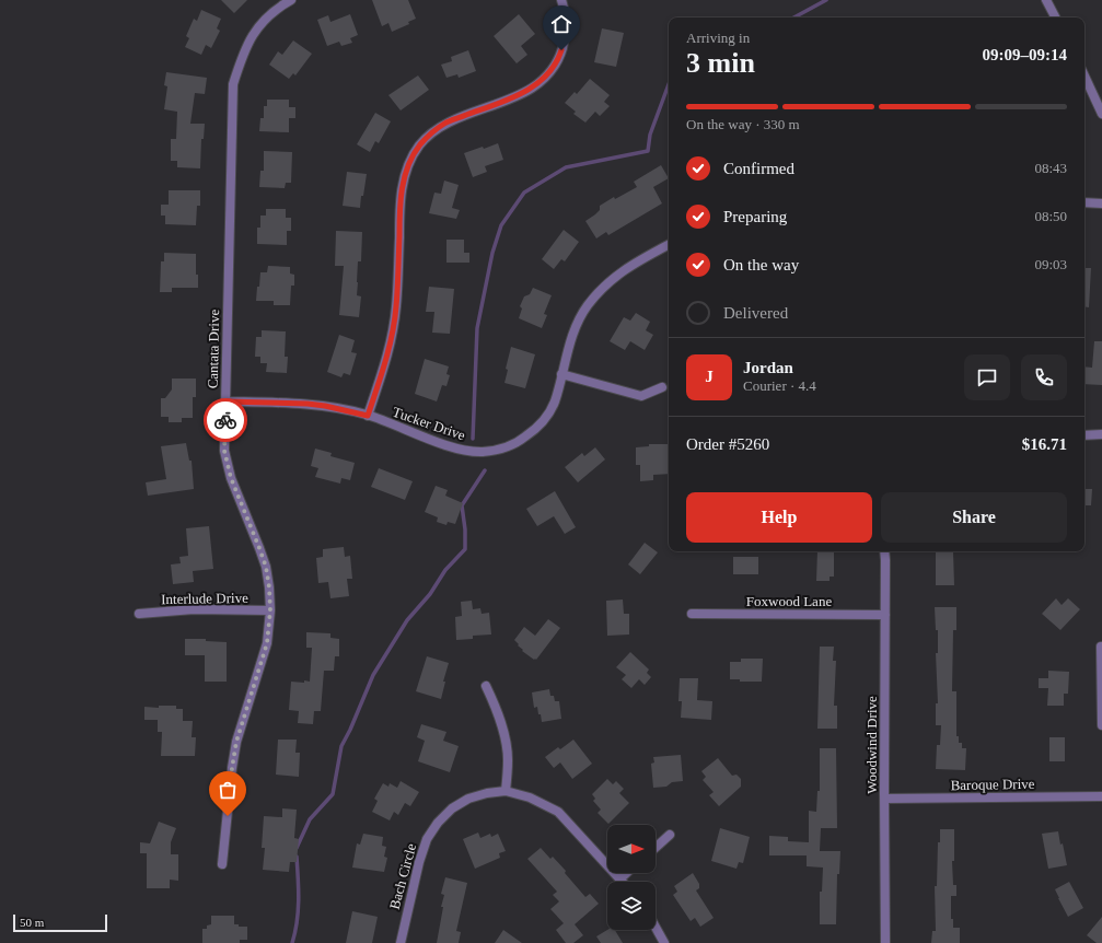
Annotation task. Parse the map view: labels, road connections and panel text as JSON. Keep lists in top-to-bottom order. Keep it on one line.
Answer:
{"streets":{"street":["Cantata Drive","Tucker Drive","Interlude Drive","Foxwood Lane","Woodwind Drive","Baroque Drive","Bach Circle"]},"crossings":[["Cantata Drive","Tucker Drive"],["Cantata Drive","Interlude Drive"],["Foxwood Lane","Woodwind Drive"],["Woodwind Drive","Baroque Drive"]],"scale_bar":"50 m","north":"right","page":{"heading":["3 min","Arriving in","09:09–09:14"],"panel":["Jordan","Courier · 4.4","Order #5260","$16.71"],"bar":"On the way · 330 m","list":[["Confirmed","08:43"],["Preparing","08:50"],["On the way","09:03"],"Delivered"],"round":"J","buttons":["Help","Share"],"scale":"50 m"}}
